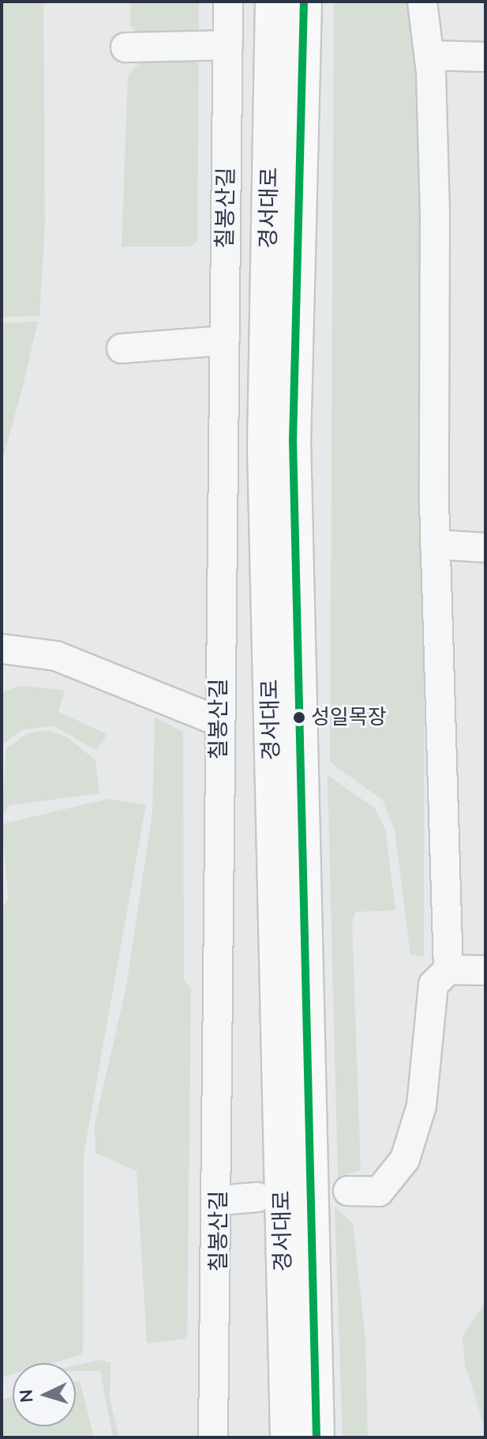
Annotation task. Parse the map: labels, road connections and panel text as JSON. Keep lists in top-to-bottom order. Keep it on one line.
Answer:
{"streets":{"main road":["경서대로"],"street":["칠봉산길"]},"places":["성일목장"],"north":"left"}
